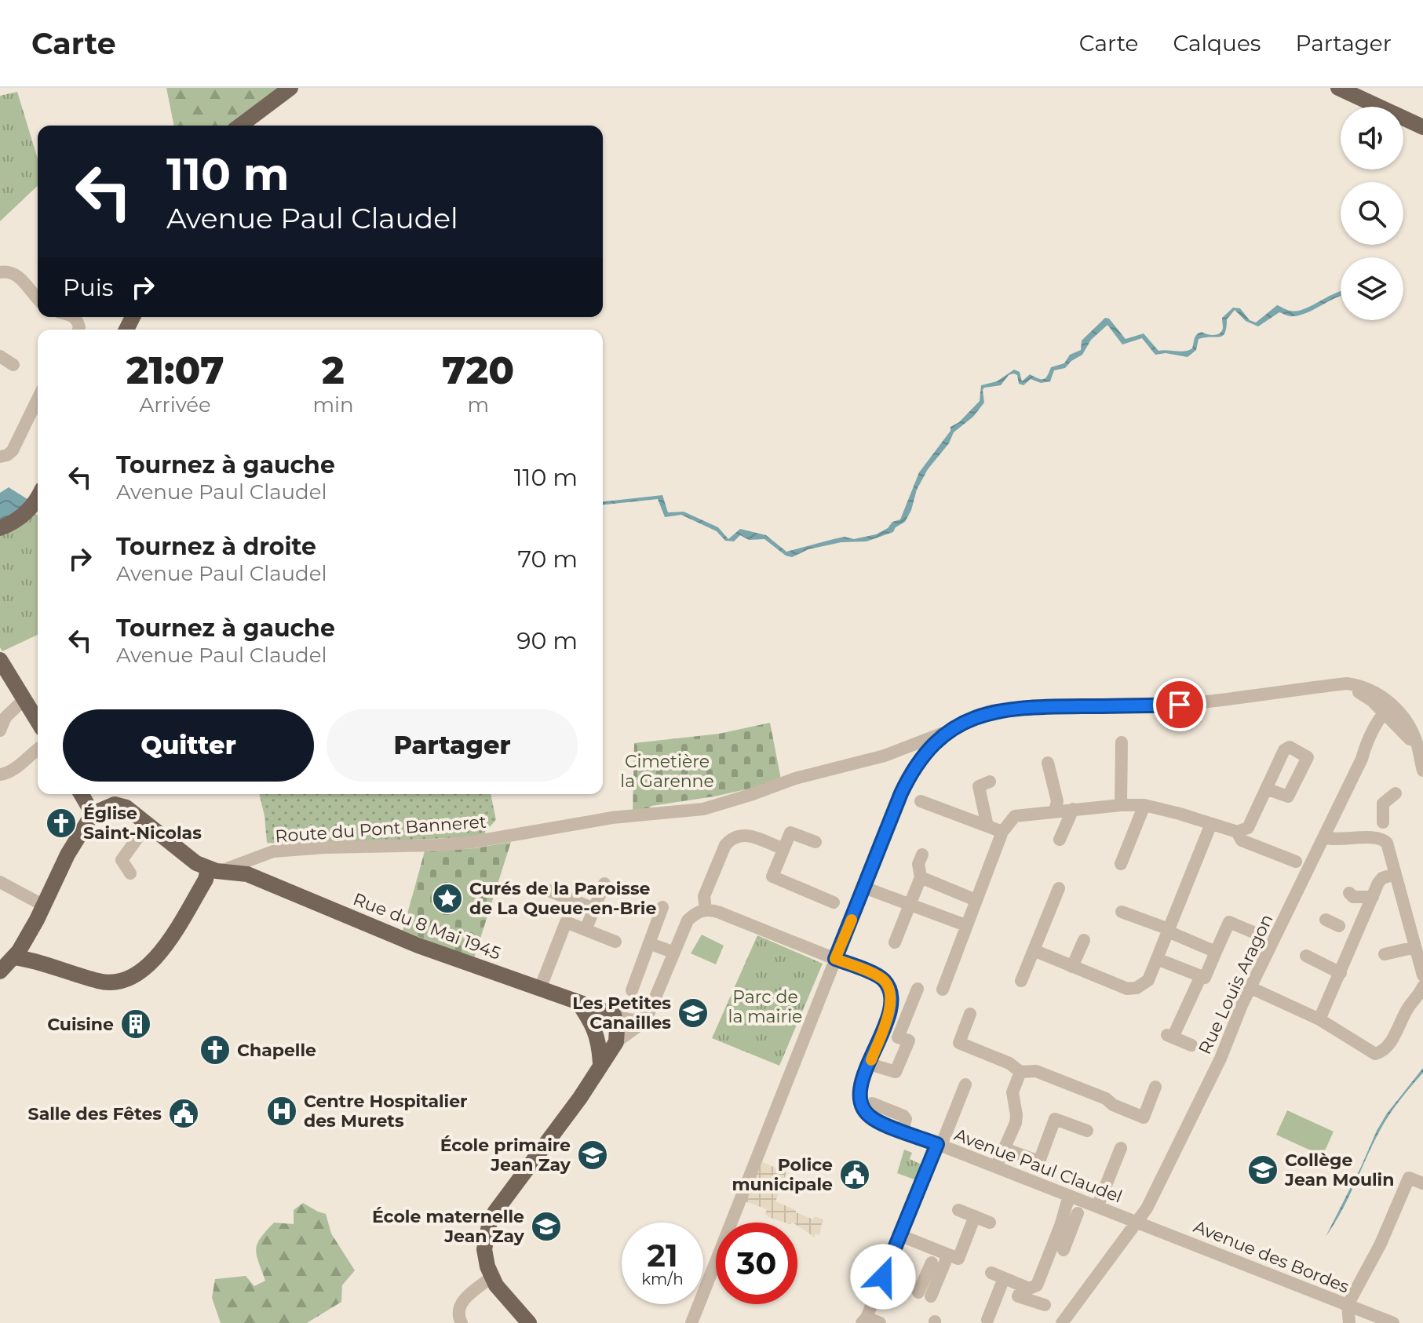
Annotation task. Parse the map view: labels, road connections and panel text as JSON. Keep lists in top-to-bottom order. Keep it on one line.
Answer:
{"streets":{"main road":["Rue du 8 Mai 1945"],"street":["Route du Pont Banneret","Rue Louis Aragon","Avenue Paul Claudel","Avenue des Bordes"]},"crossings":[["Route du Pont Banneret","Rue du 8 Mai 1945"],["Rue Louis Aragon","Avenue Paul Claudel"],["Rue Louis Aragon","Avenue des Bordes"],["Avenue Paul Claudel","Avenue des Bordes"]],"parks":["Cimetière la Garenne","Parc de la mairie"],"places":{"church":["Église Saint-Nicolas","Chapelle"],"place":["Curés de la Paroisse de La Queue-en-Brie"],"school or university":["Les Petites Canailles","École primaire Jean Zay","Collège Jean Moulin","École maternelle Jean Zay"],"building":["Cuisine"],"hospital":["Centre Hospitalier des Murets"],"public building":["Salle des Fêtes","Police municipale"]},"page":{"header":"Carte","nav":["Carte","Calques","Partager"],"turn":["110 m","Avenue Paul Claudel"],"then":"Puis","eta":["21:07","Arrivée","2","min","720","m"],"list":[{"name":"Tournez à gauche","note":"Avenue Paul Claudel","value":"110 m"},{"name":"Tournez à droite","note":"Avenue Paul Claudel","value":"70 m"},{"name":"Tournez à gauche","note":"Avenue Paul Claudel","value":"90 m"}],"buttons":["Quitter","Partager"],"speed":"21 km/h","limit":"30"}}
